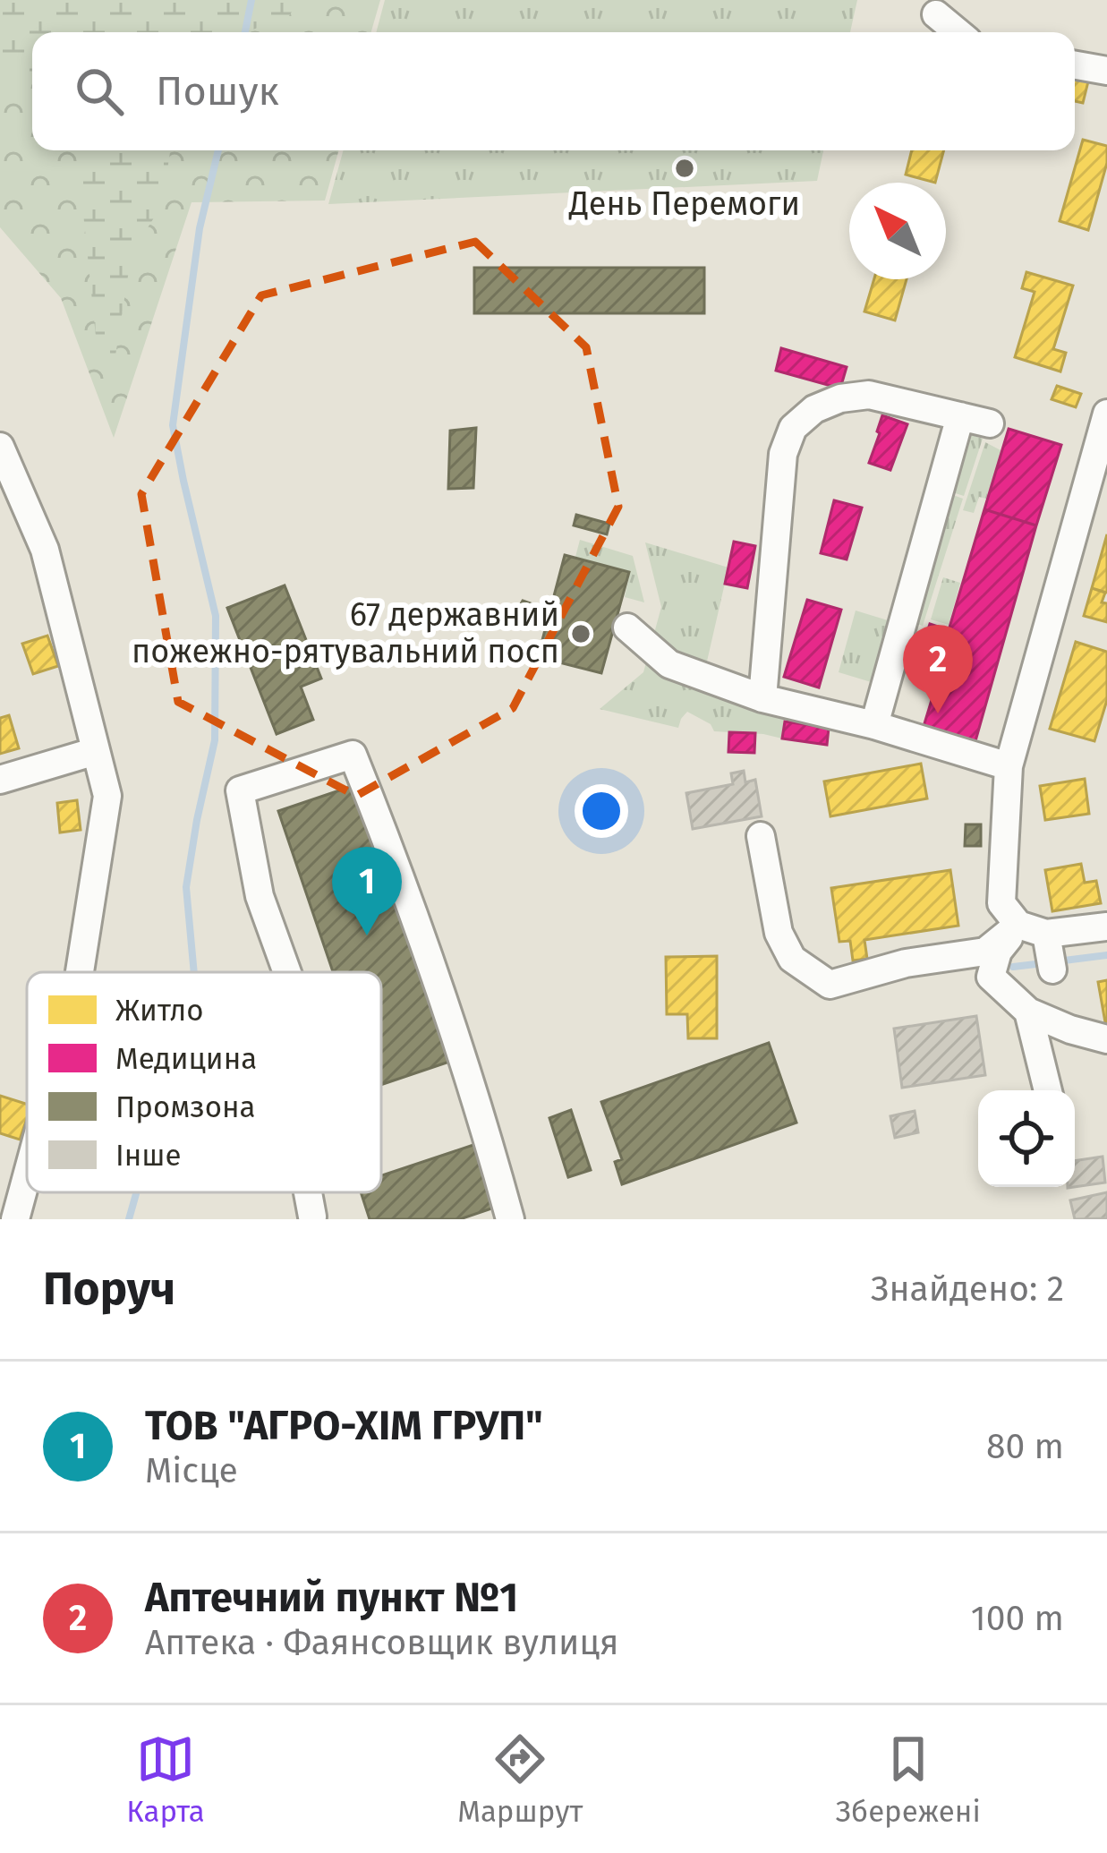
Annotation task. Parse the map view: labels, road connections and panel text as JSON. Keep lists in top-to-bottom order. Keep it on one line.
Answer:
{"places":["День Перемоги","67 державний пожежно-рятувальний посп"],"legend":["Житло","Медицина","Промзона","Інше"],"north":"top left","page":{"search":"Пошук","pins":["2","1"],"heading":["Поруч","Знайдено: 2"],"list":[{"mark":"1","name":"ТОВ \"АГРО-ХІМ ГРУП\"","note":"Місце","value":"80 m"},{"mark":"2","name":"Аптечний пункт №1","note":"Аптека · Фаянсовщик вулиця","value":"100 m"}],"nav":["Карта","Маршрут","Збережені"]}}
